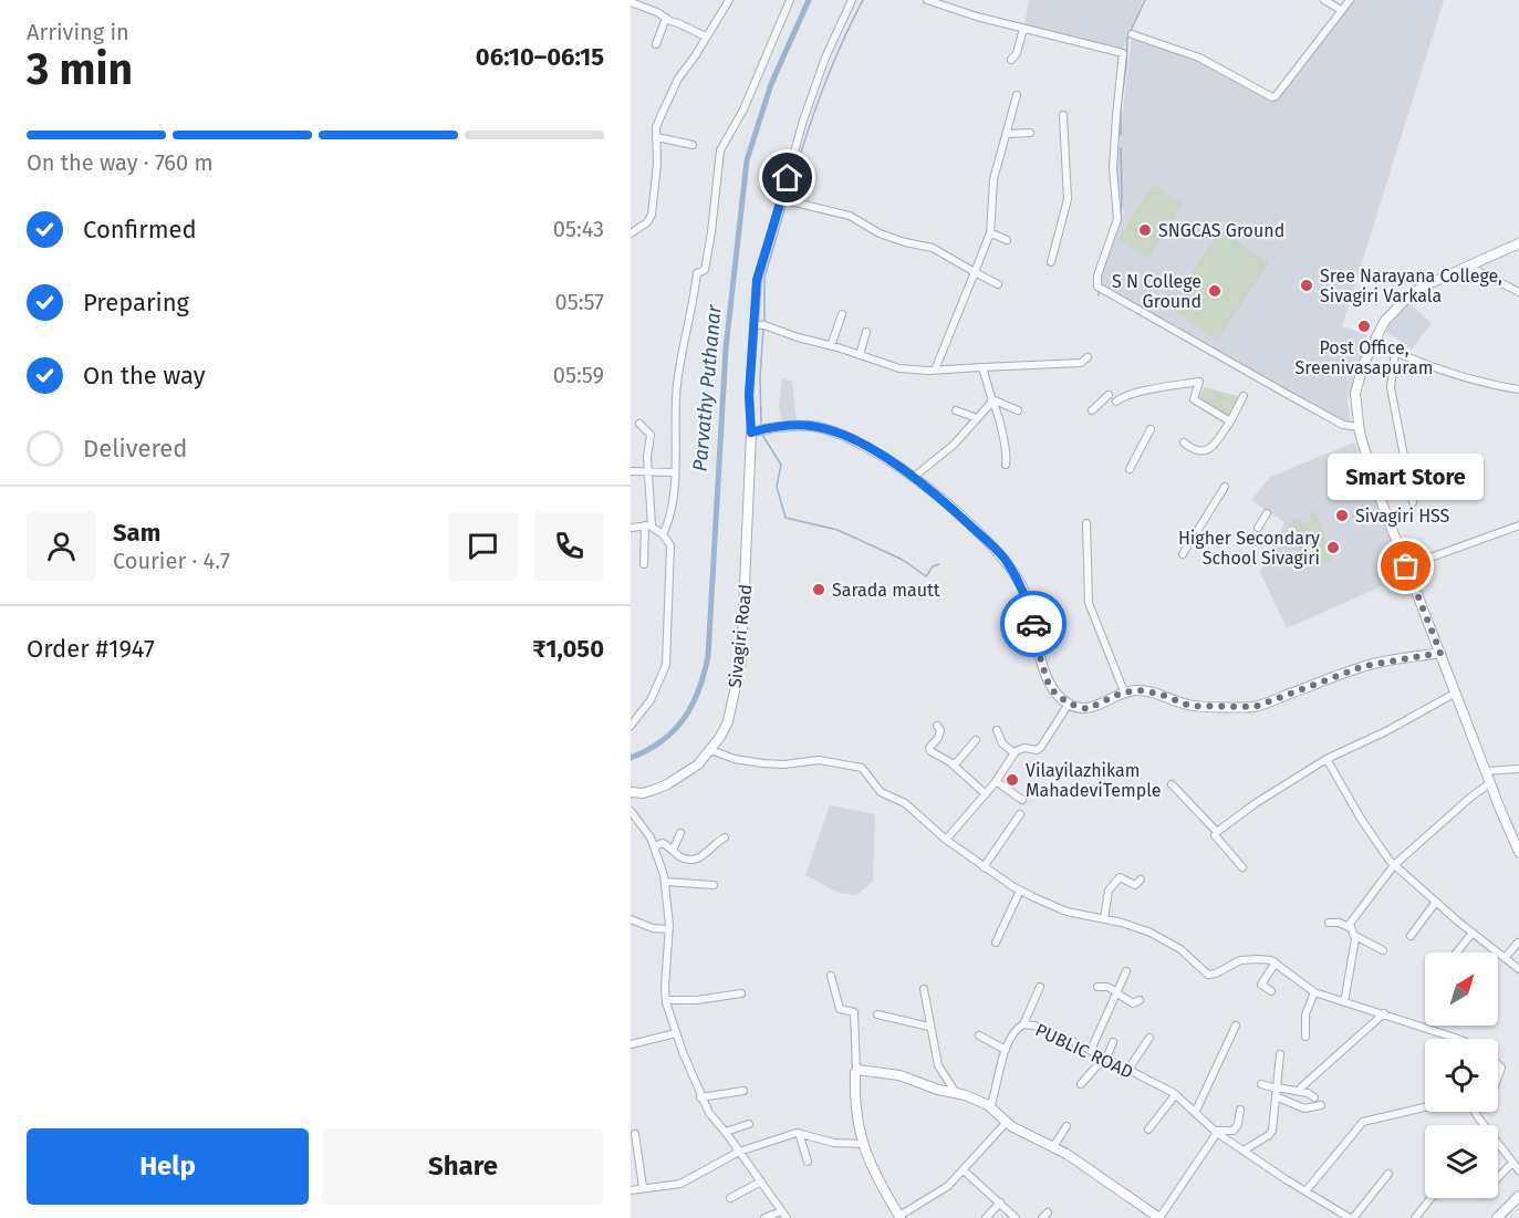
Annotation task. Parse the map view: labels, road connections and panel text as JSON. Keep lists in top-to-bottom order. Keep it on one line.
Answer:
{"streets":{"main road":["Sivagiri Road"],"street":["PUBLIC ROAD"]},"water":["Parvathy Puthanar"],"places":["SNGCAS Ground","Sree Narayana College, Sivagiri Varkala","S N College Ground","Post Office, Sreenivasapuram","Sivagiri HSS","Higher Secondary School Sivagiri","Smart Store","Sarada mautt","Vilayilazhikam MahadeviTemple"],"north":"top right","page":{"heading":["3 min","Arriving in","06:10–06:15"],"panel":["Sam","Courier · 4.7","Order #1947","₹1,050"],"bar":"On the way · 760 m","list":[["Confirmed","05:43"],["Preparing","05:57"],["On the way","05:59"],"Delivered"],"bubble":"Smart Store","buttons":["Help","Share"]}}
